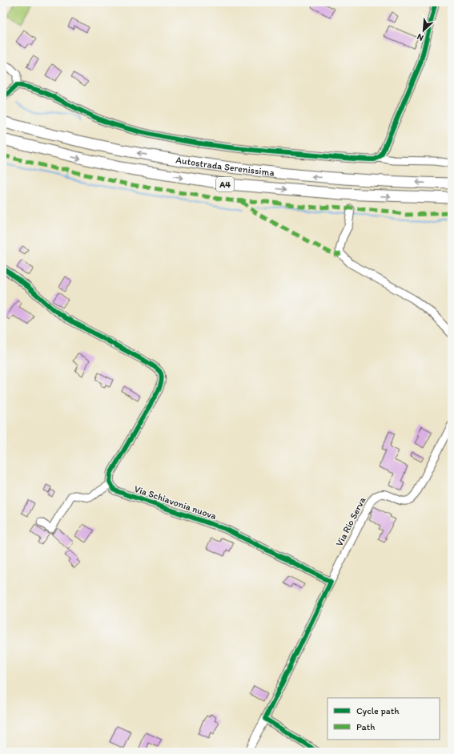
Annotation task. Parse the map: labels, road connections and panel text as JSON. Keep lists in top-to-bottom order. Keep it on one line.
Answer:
{"streets":{"highway":["Autostrada Serenissima","A4"],"street":["Via Schiavonia nuova","Via Rio Serva"]},"crossings":[["Via Schiavonia nuova","Via Rio Serva"]],"legend":["Cycle path","Path"],"north":"bottom left"}
